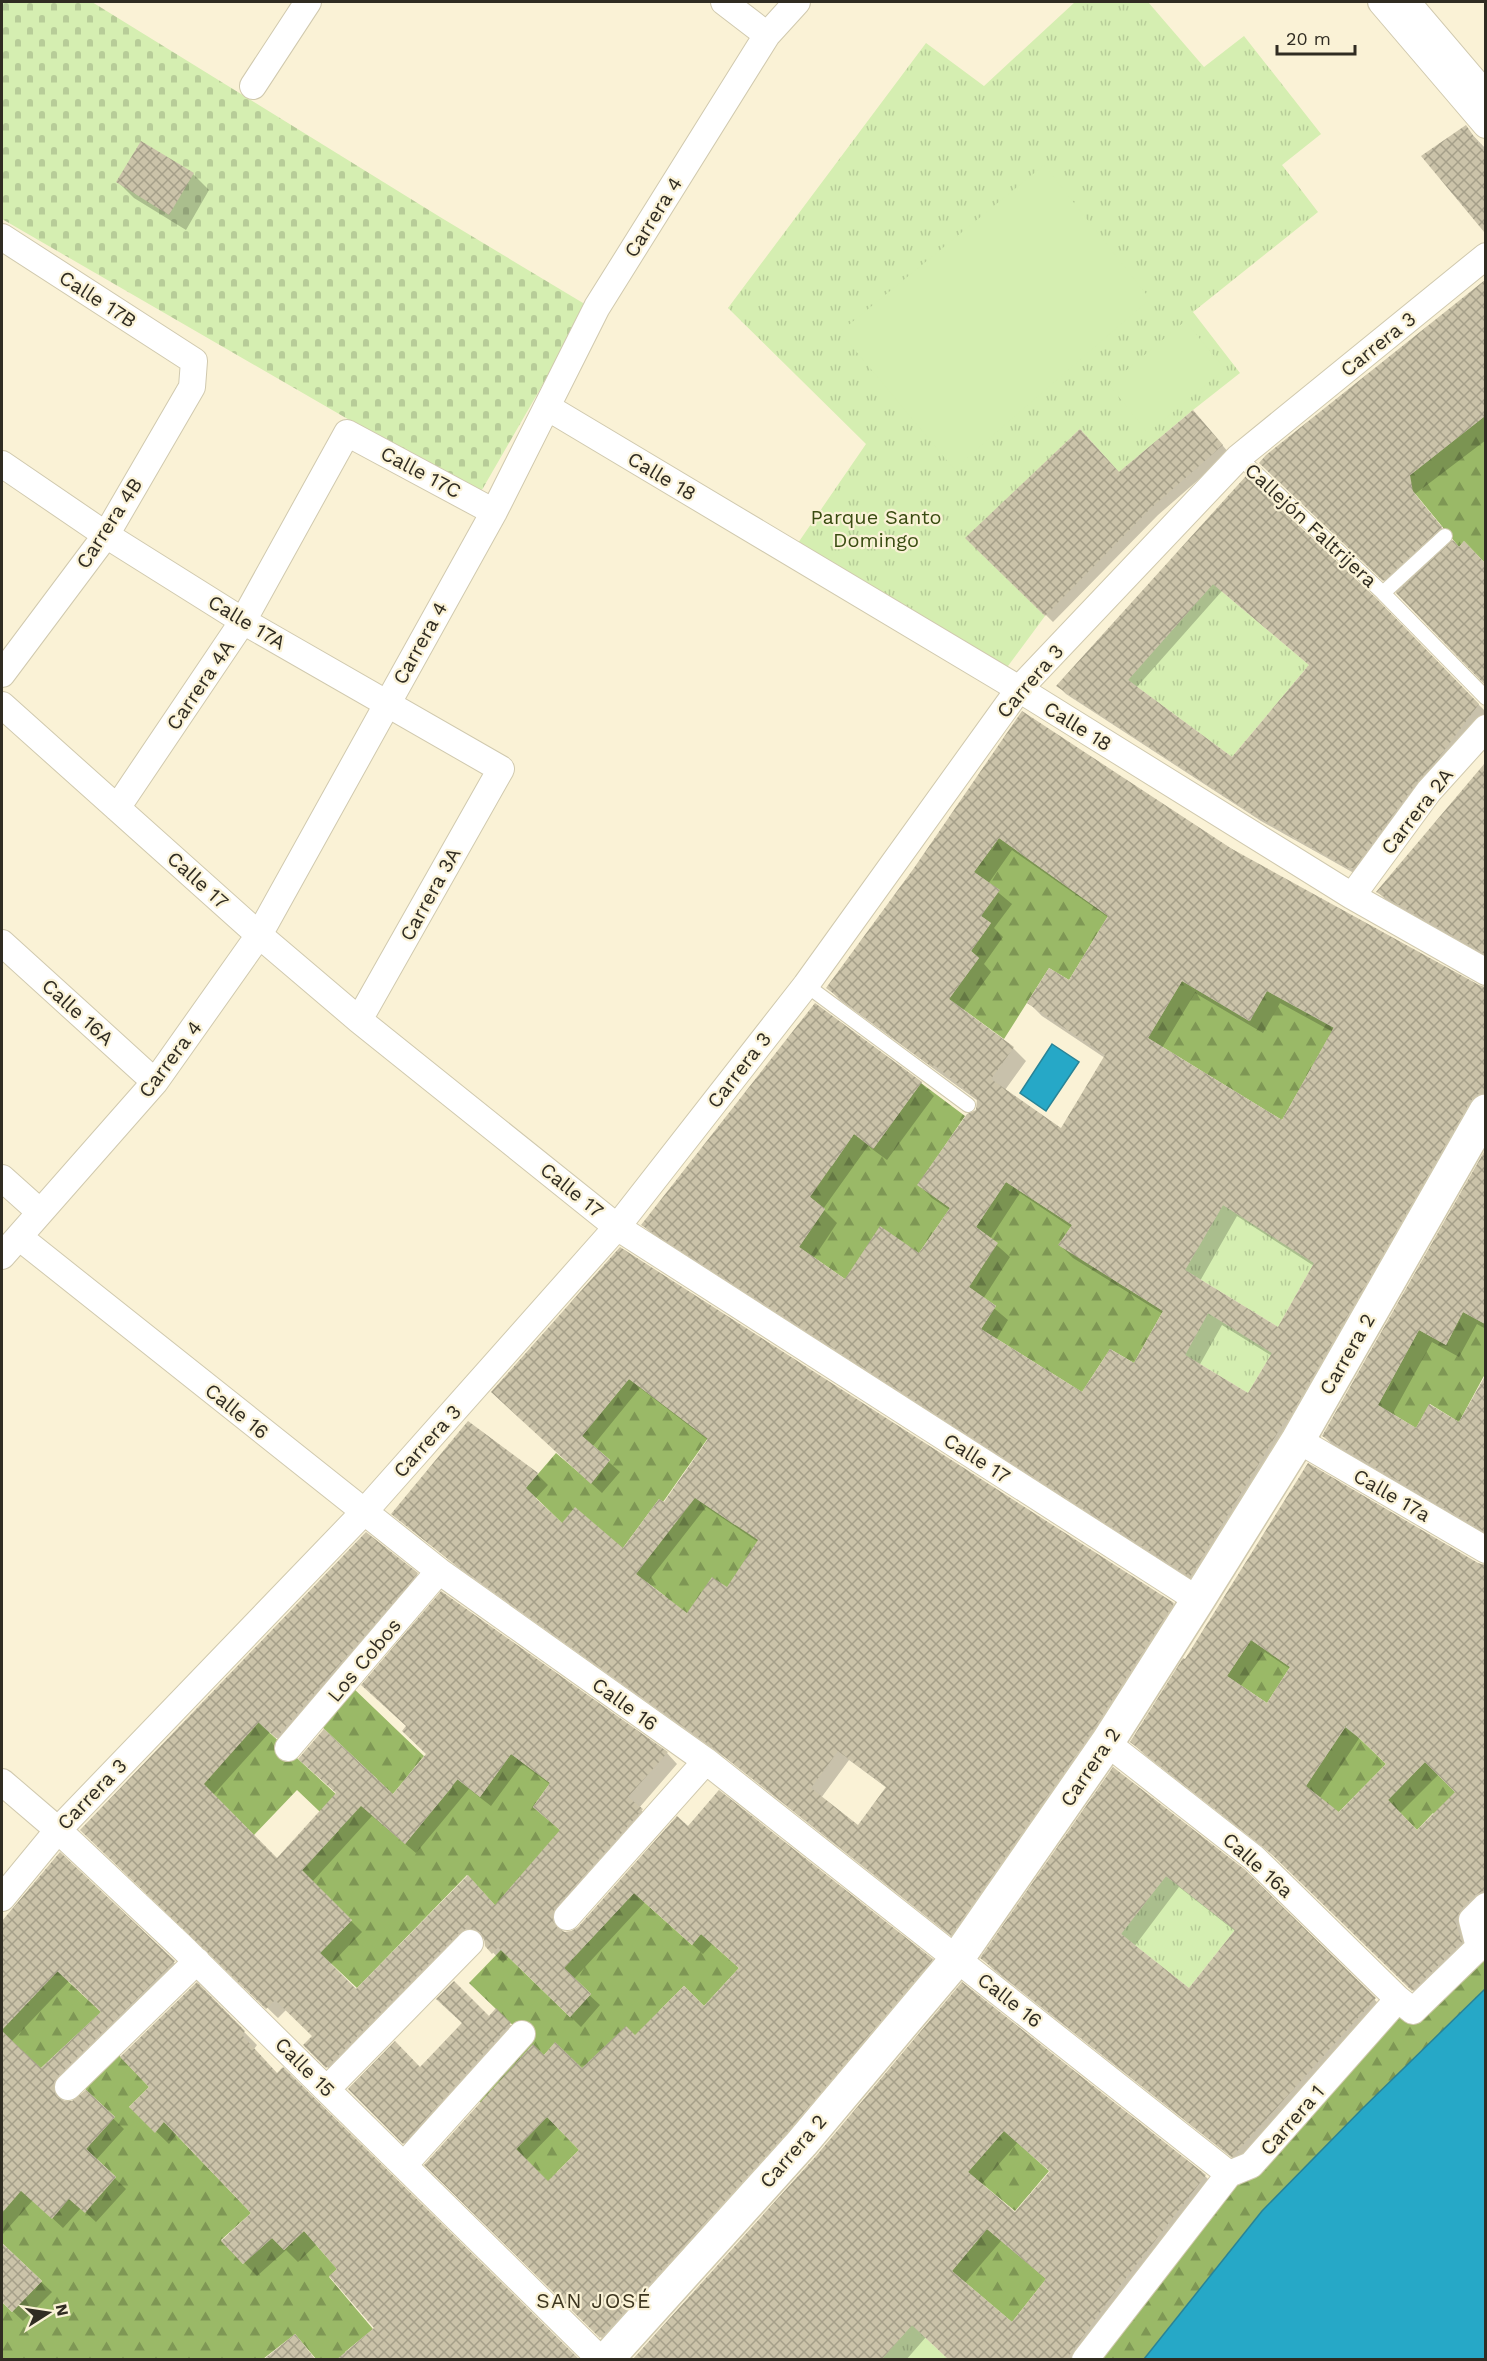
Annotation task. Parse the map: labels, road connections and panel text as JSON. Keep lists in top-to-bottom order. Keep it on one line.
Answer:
{"streets":{"main road":["Carrera 2"],"street":["Carrera 4","Calle 17B","Carrera 3","Calle 17C","Calle 18","Carrera 4B","Calle 17A","Carrera 4A","Carrera 2A","Calle 17","Carrera 3A","Calle 16A","Calle 16","Calle 17a","Los Cobos","Calle 16a","Calle 15","Carrera 1"],"lane":["Callejón Faltrijera"]},"crossings":[["Carrera 4","Calle 17C"],["Carrera 4","Calle 18"],["Carrera 4","Calle 17A"],["Carrera 4","Calle 17"],["Carrera 4","Calle 16A"],["Carrera 4","Calle 16"],["Calle 17B","Carrera 4B"],["Carrera 3","Calle 18"],["Carrera 3","Callejón Faltrijera"],["Carrera 3","Calle 17"],["Carrera 3","Calle 16"],["Carrera 3","Calle 15"],["Calle 17C","Carrera 4A"],["Calle 18","Carrera 2A"],["Carrera 4B","Calle 17A"],["Calle 17A","Carrera 4A"],["Calle 17A","Carrera 3A"],["Carrera 4A","Calle 17"],["Calle 17","Carrera 3A"],["Calle 17","Carrera 2"],["Carrera 2","Calle 16"],["Carrera 2","Calle 17a"],["Carrera 2","Calle 16a"],["Calle 16","Los Cobos"],["Calle 16","Carrera 1"],["Calle 16a","Carrera 1"]],"districts":["SAN JOSÉ"],"parks":["Parque Santo Domingo"],"scale_bar":"20 m","north":"right"}
